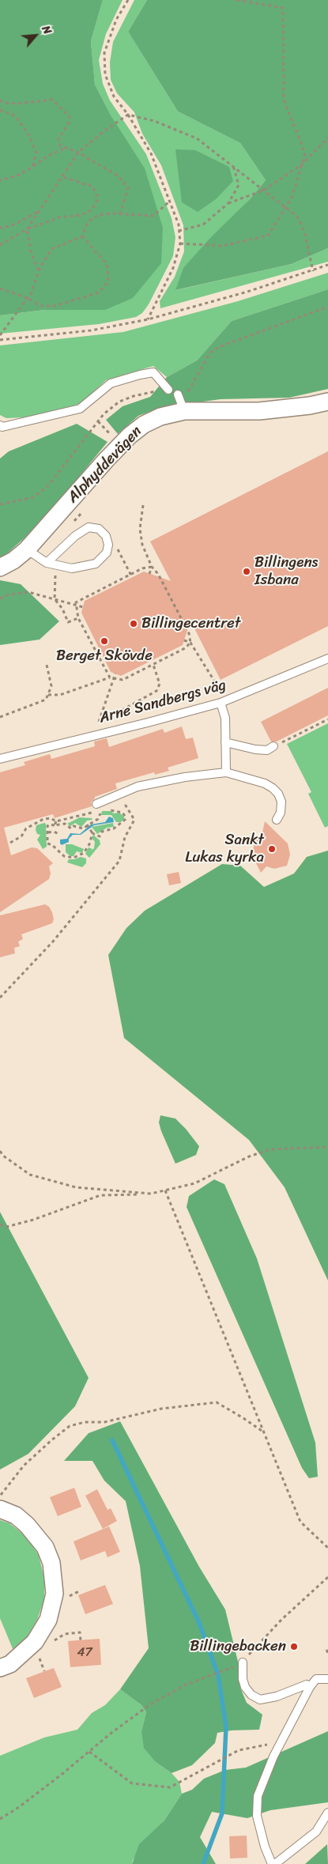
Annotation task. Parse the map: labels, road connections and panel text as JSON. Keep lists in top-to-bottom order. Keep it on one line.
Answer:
{"streets":{"street":["Alphyddevägen"],"lane":["Arne Sandbergs väg"]},"places":["Billingens Isbana","Billingecentret","Berget Skövde","Sankt Lukas kyrka","Billingebacken"],"house_numbers":["47"],"north":"top right"}
